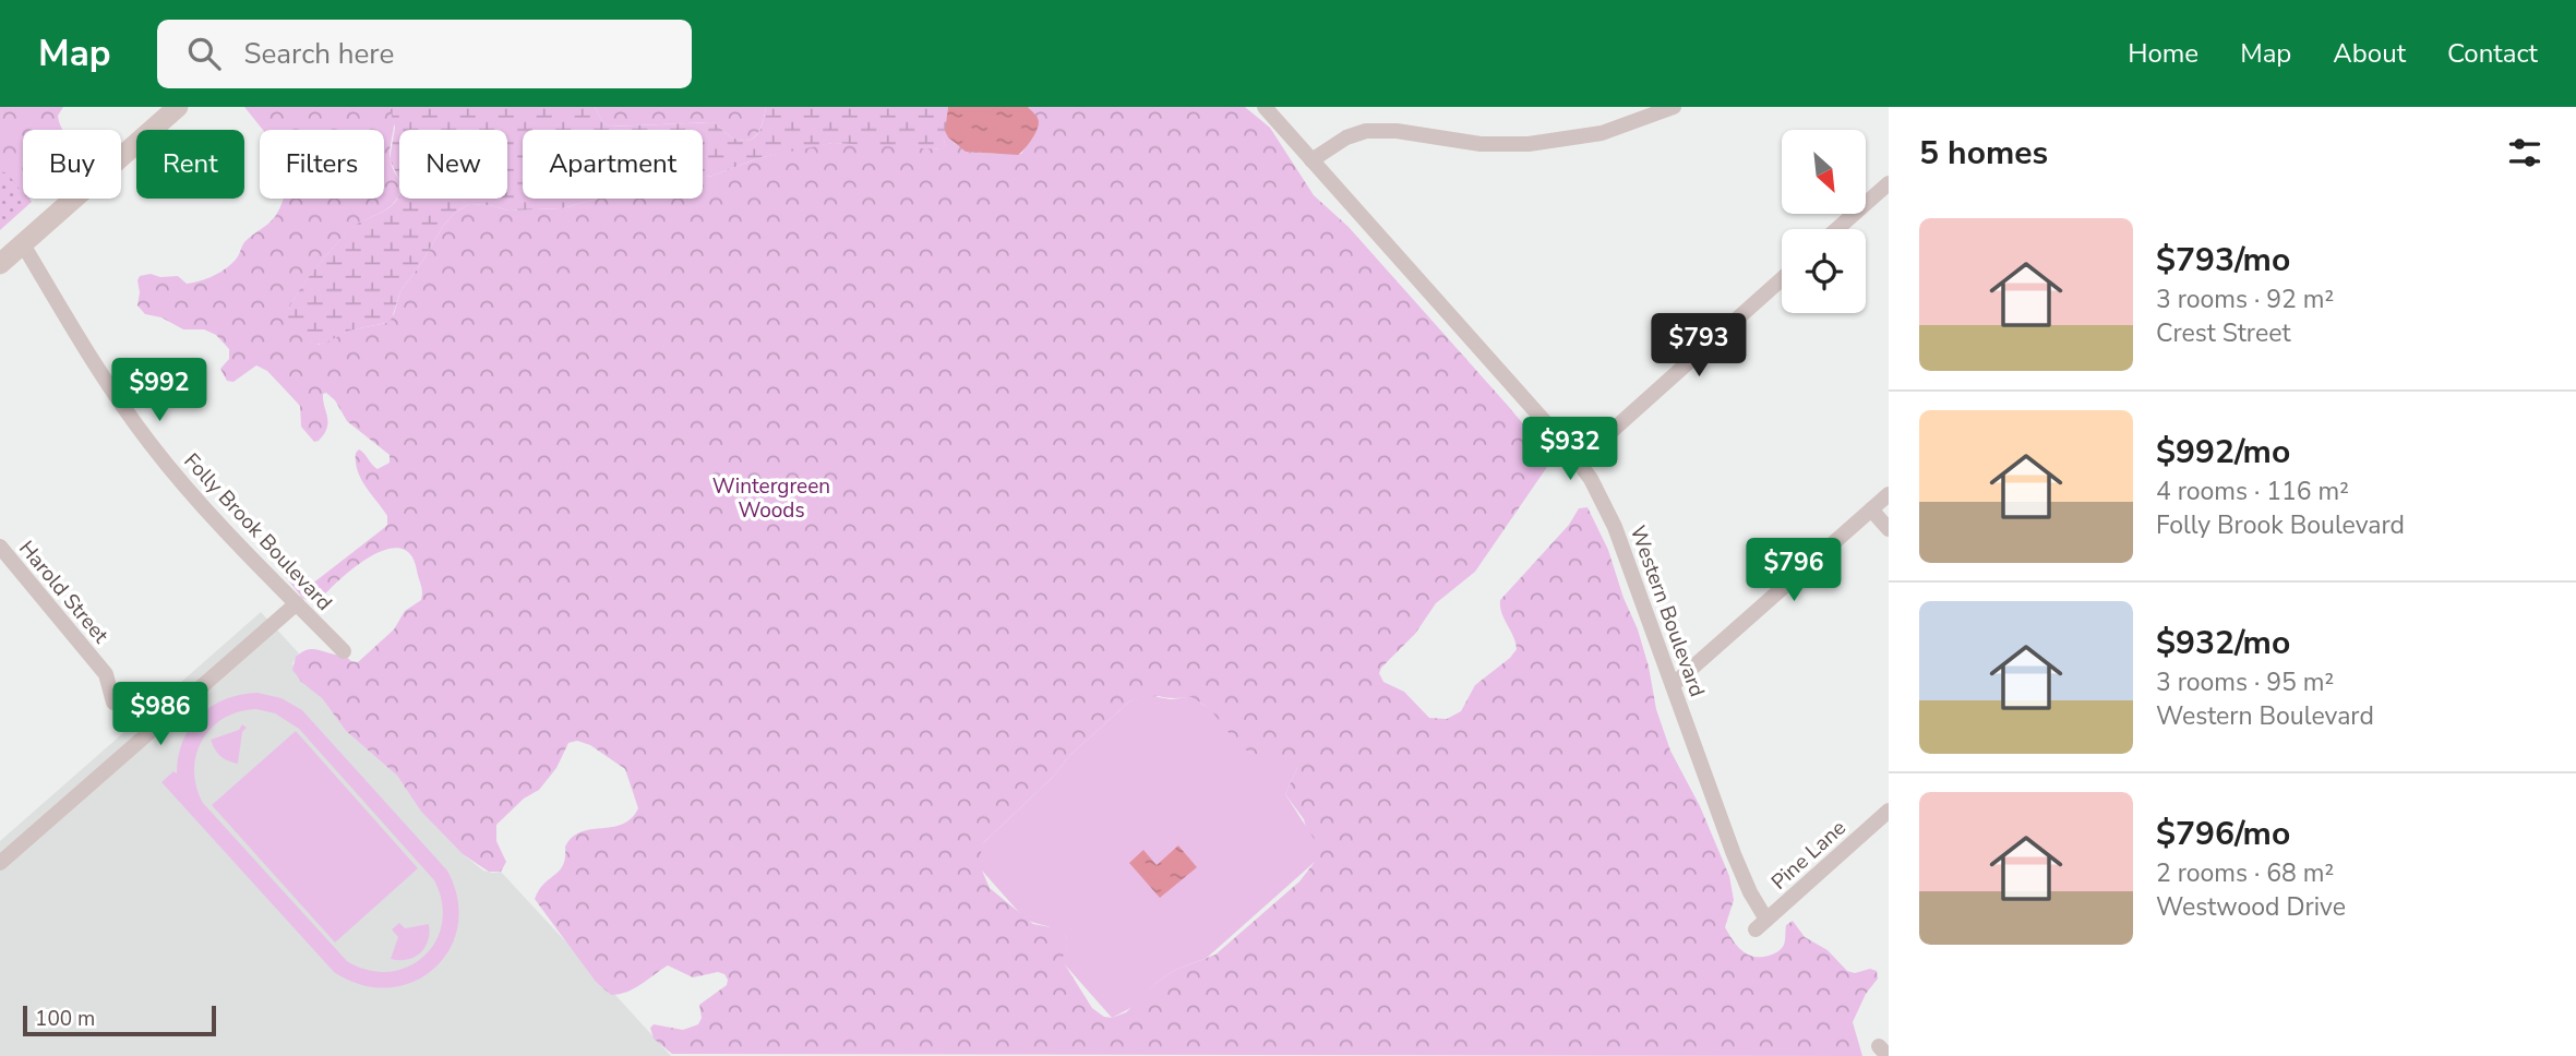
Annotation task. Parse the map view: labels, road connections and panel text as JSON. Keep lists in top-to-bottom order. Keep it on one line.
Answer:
{"streets":{"street":["Folly Brook Boulevard","Harold Street","Western Boulevard","Pine Lane"]},"crossings":[["Western Boulevard","Pine Lane"]],"parks":["Wintergreen Woods"],"scale_bar":"100 m","north":"bottom right","page":{"header":"Map","search":"Search here","nav":["Home","Map","About","Contact"],"heading":"5 homes","chip":["Buy","Rent","Filters","New","Apartment"],"list":[{"name":"$793/mo","note":"3 rooms · 92 m² · Crest Street"},{"name":"$992/mo","note":"4 rooms · 116 m² · Folly Brook Boulevard"},{"name":"$932/mo","note":"3 rooms · 95 m² · Western Boulevard"},{"name":"$796/mo","note":"2 rooms · 68 m² · Westwood Drive"}],"price":["$793","$992","$932","$796","$986"],"scale":"100 m"}}
